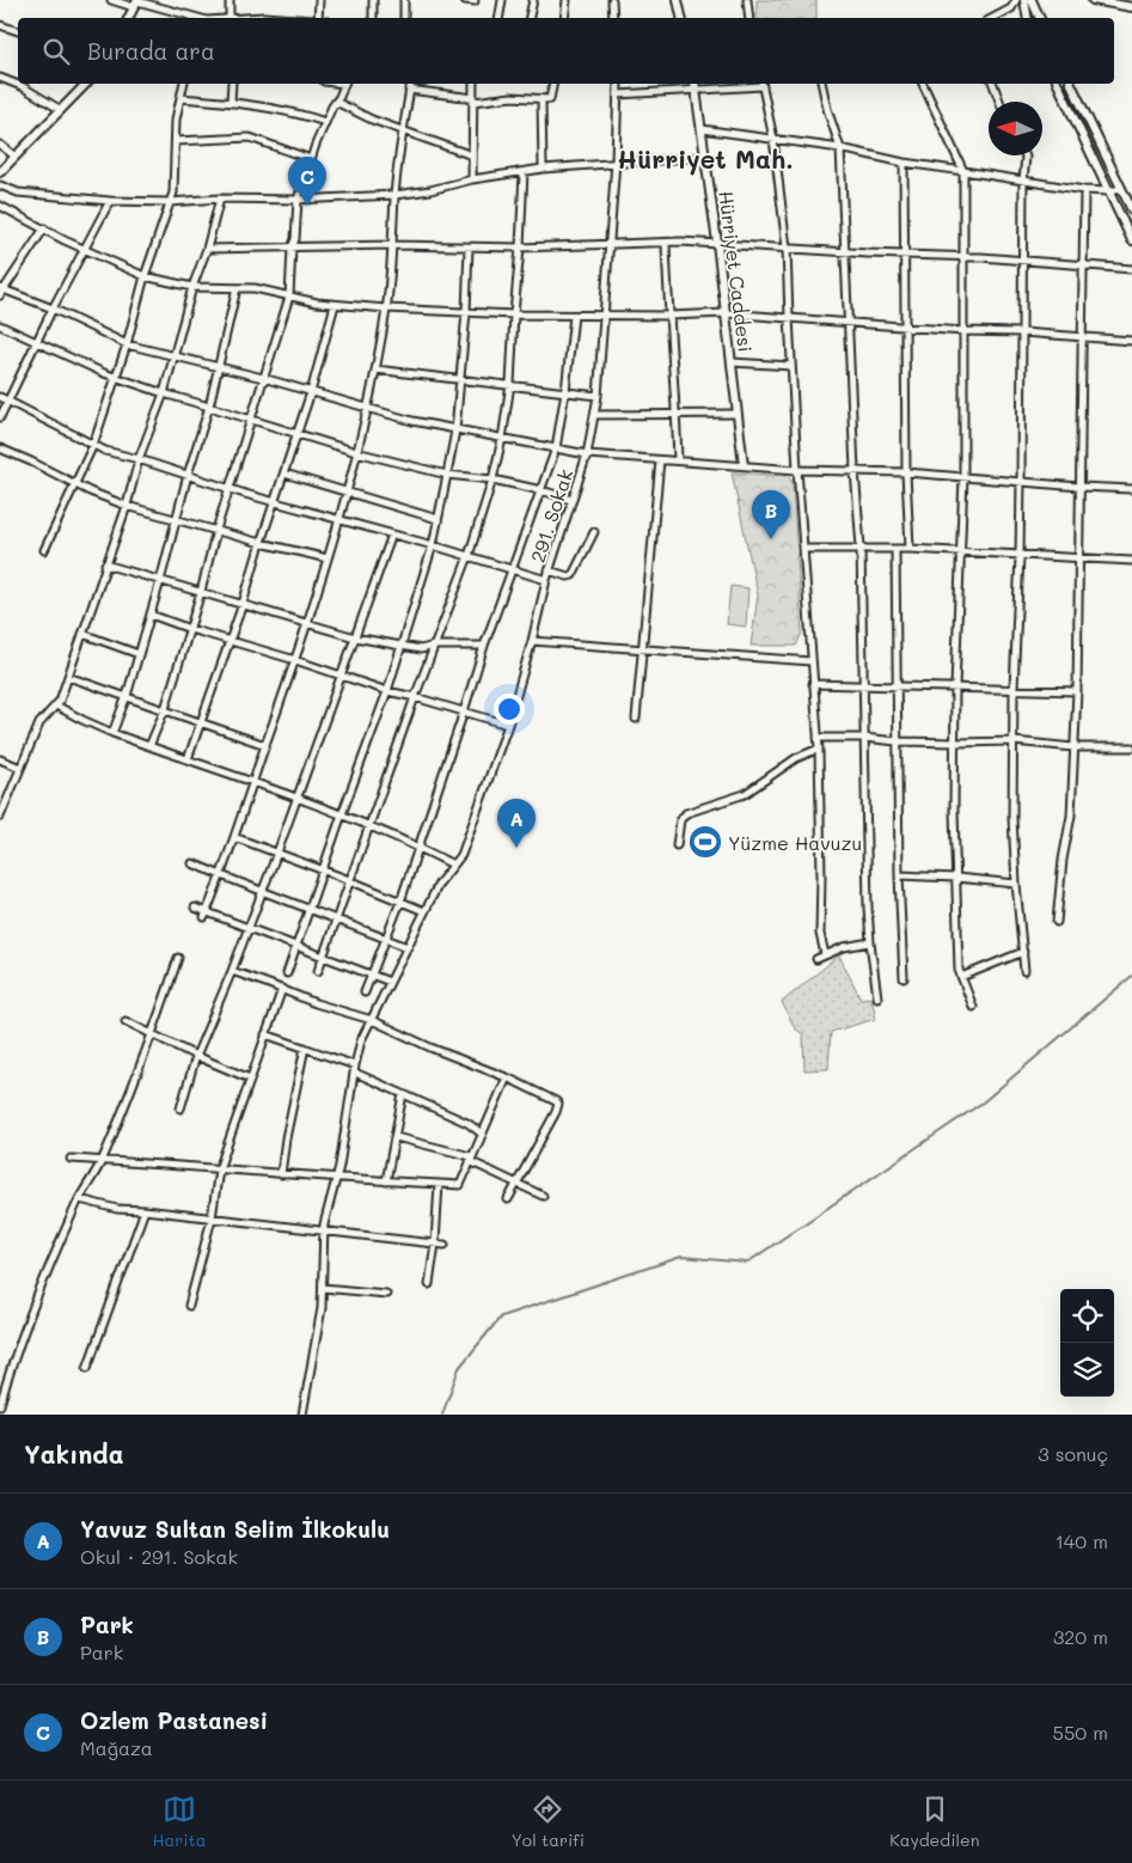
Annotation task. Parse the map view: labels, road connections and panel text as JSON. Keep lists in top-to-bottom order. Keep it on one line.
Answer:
{"streets":{"street":["Hürriyet Caddesi","291. Sokak"]},"districts":["Hürriyet Mah."],"places":{"sports":["Yüzme Havuzu"]},"north":"left","page":{"search":"Burada ara","pins":["C","B","A"],"heading":["Yakında","3 sonuç"],"list":[{"mark":"A","name":"Yavuz Sultan Selim İlkokulu","note":"Okul · 291. Sokak","value":"140 m"},{"mark":"B","name":"Park","note":"Park","value":"320 m"},{"mark":"C","name":"Ozlem Pastanesi","note":"Mağaza","value":"550 m"}],"nav":["Harita","Yol tarifi","Kaydedilen"]}}
